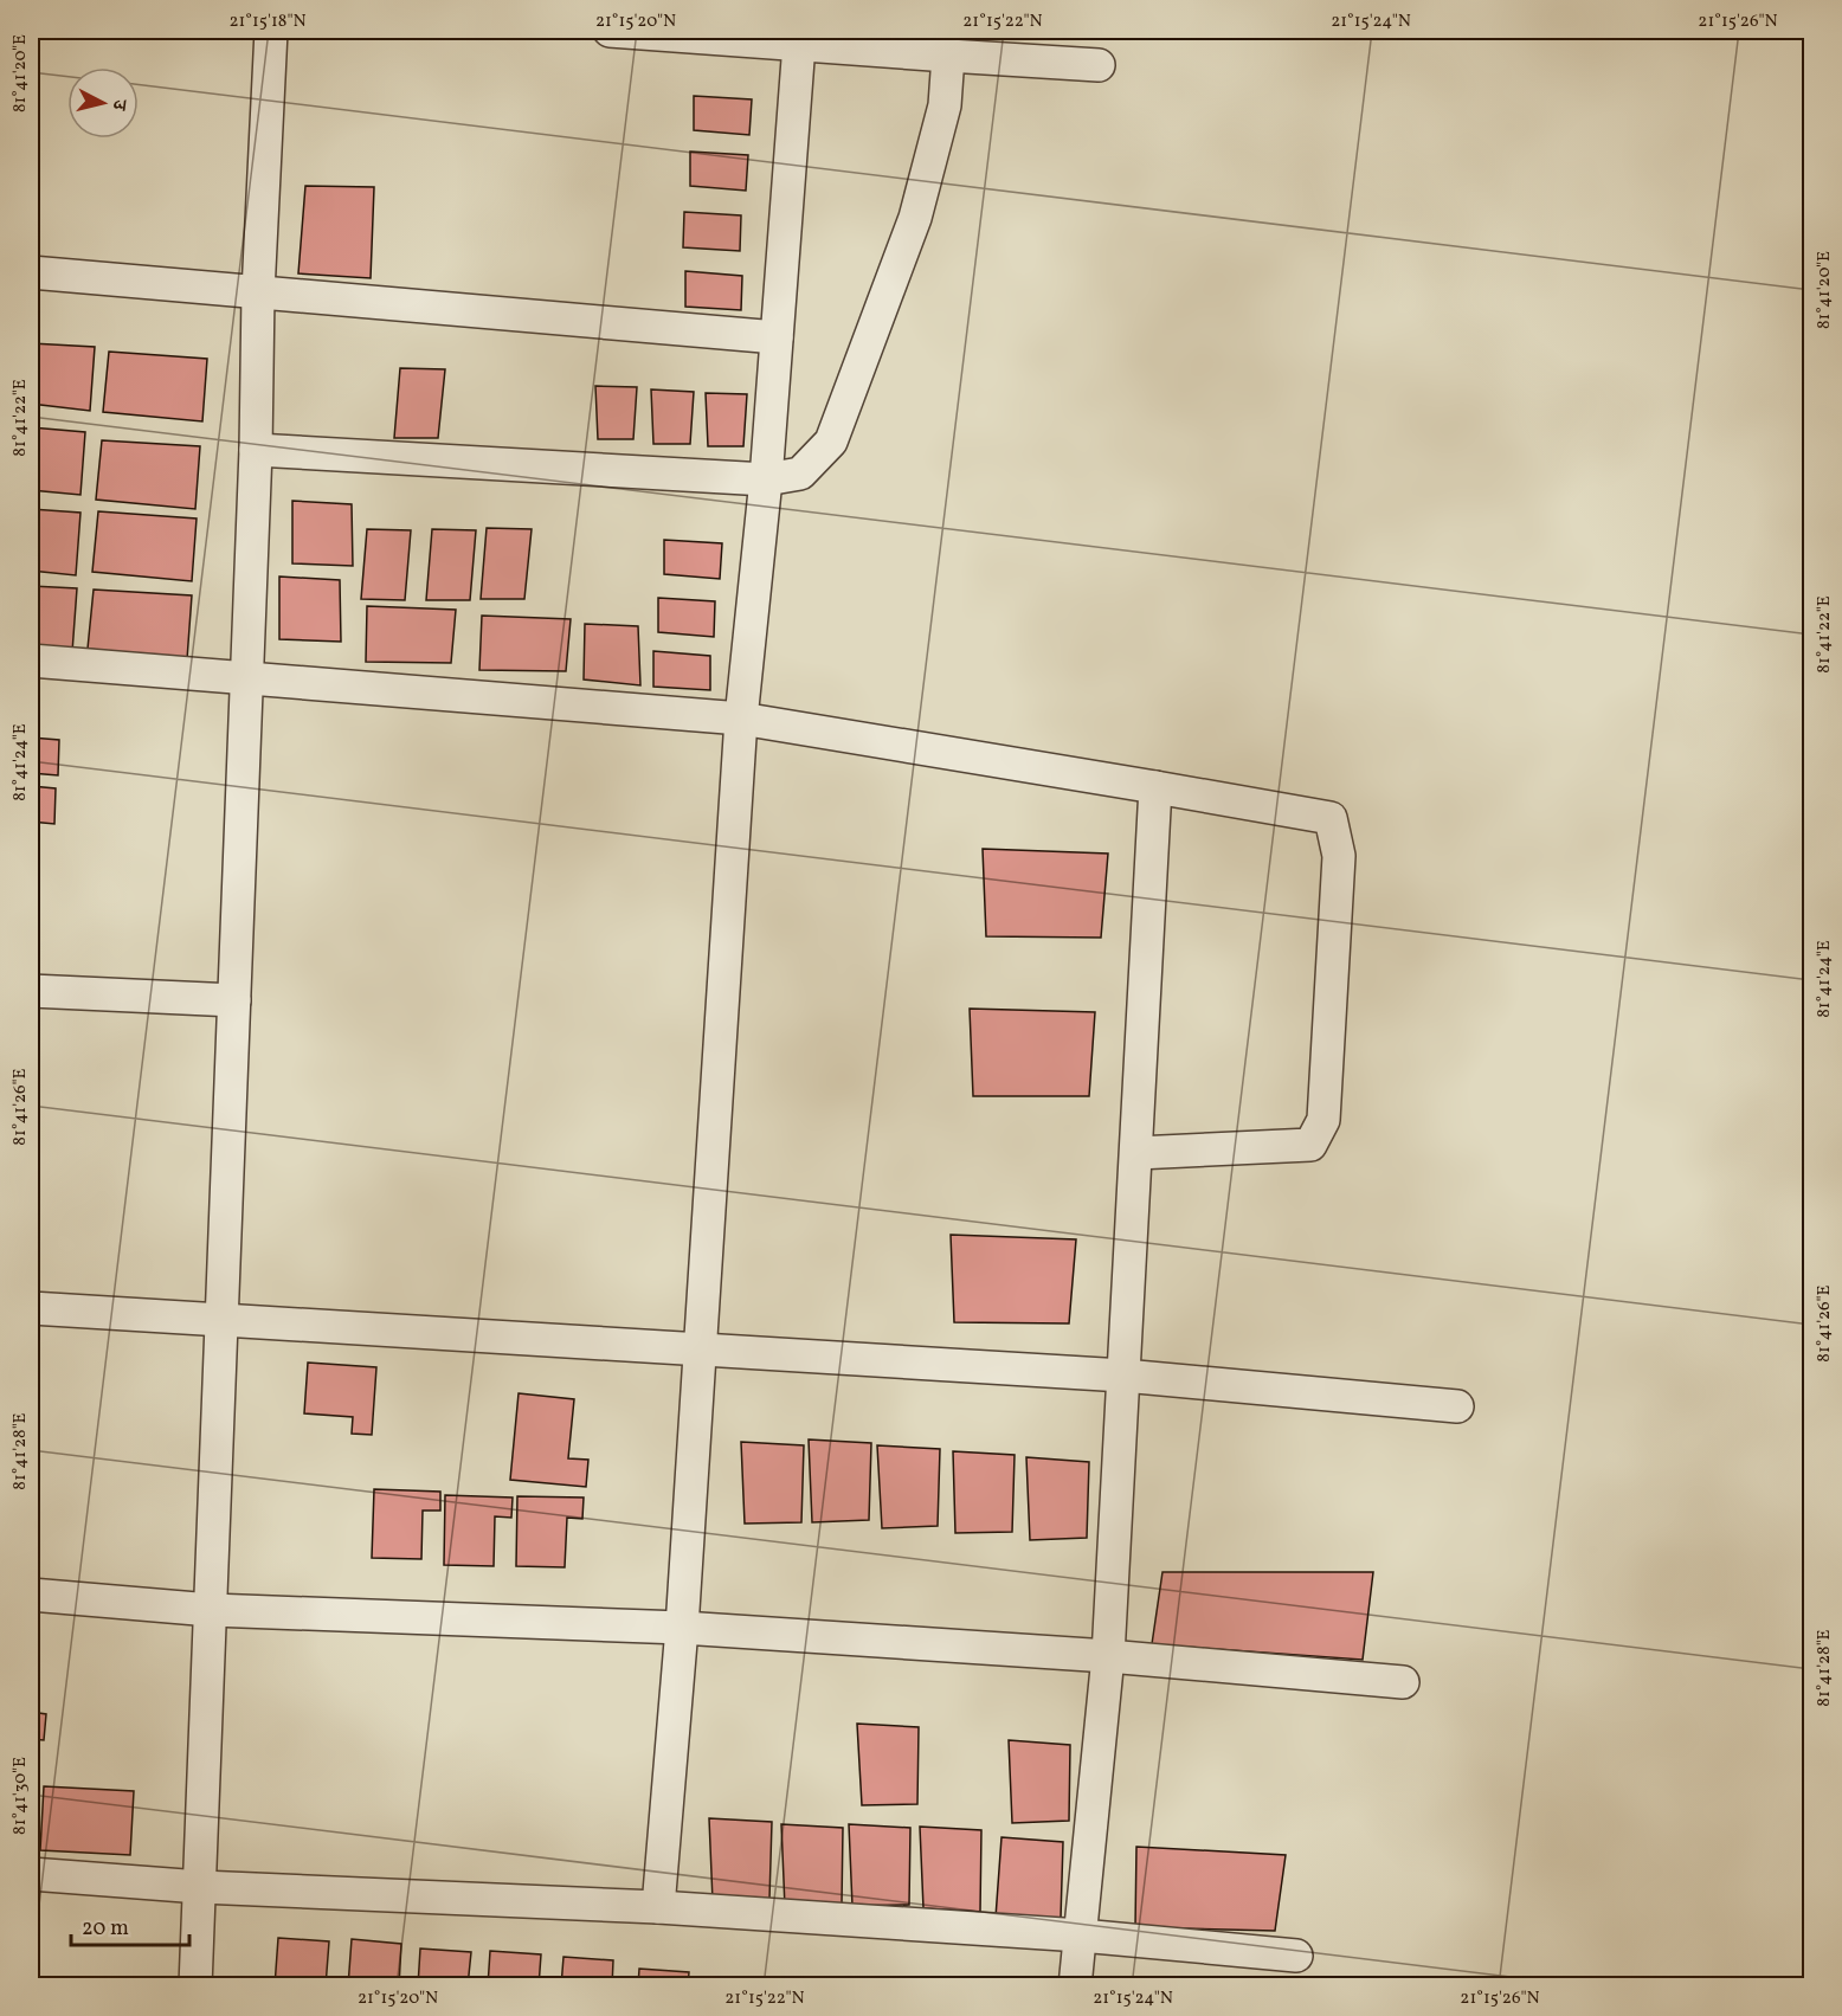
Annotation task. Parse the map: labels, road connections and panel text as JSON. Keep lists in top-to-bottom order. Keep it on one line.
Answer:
{"scale_bar":"20 m","north":"right","coordinates":["21°15'18\"N","21°15'20\"N","21°15'22\"N","21°15'24\"N","21°15'26\"N","81°41'20\"E","81°41'22\"E","81°41'24\"E","81°41'26\"E","81°41'28\"E","81°41'30\"E"]}
